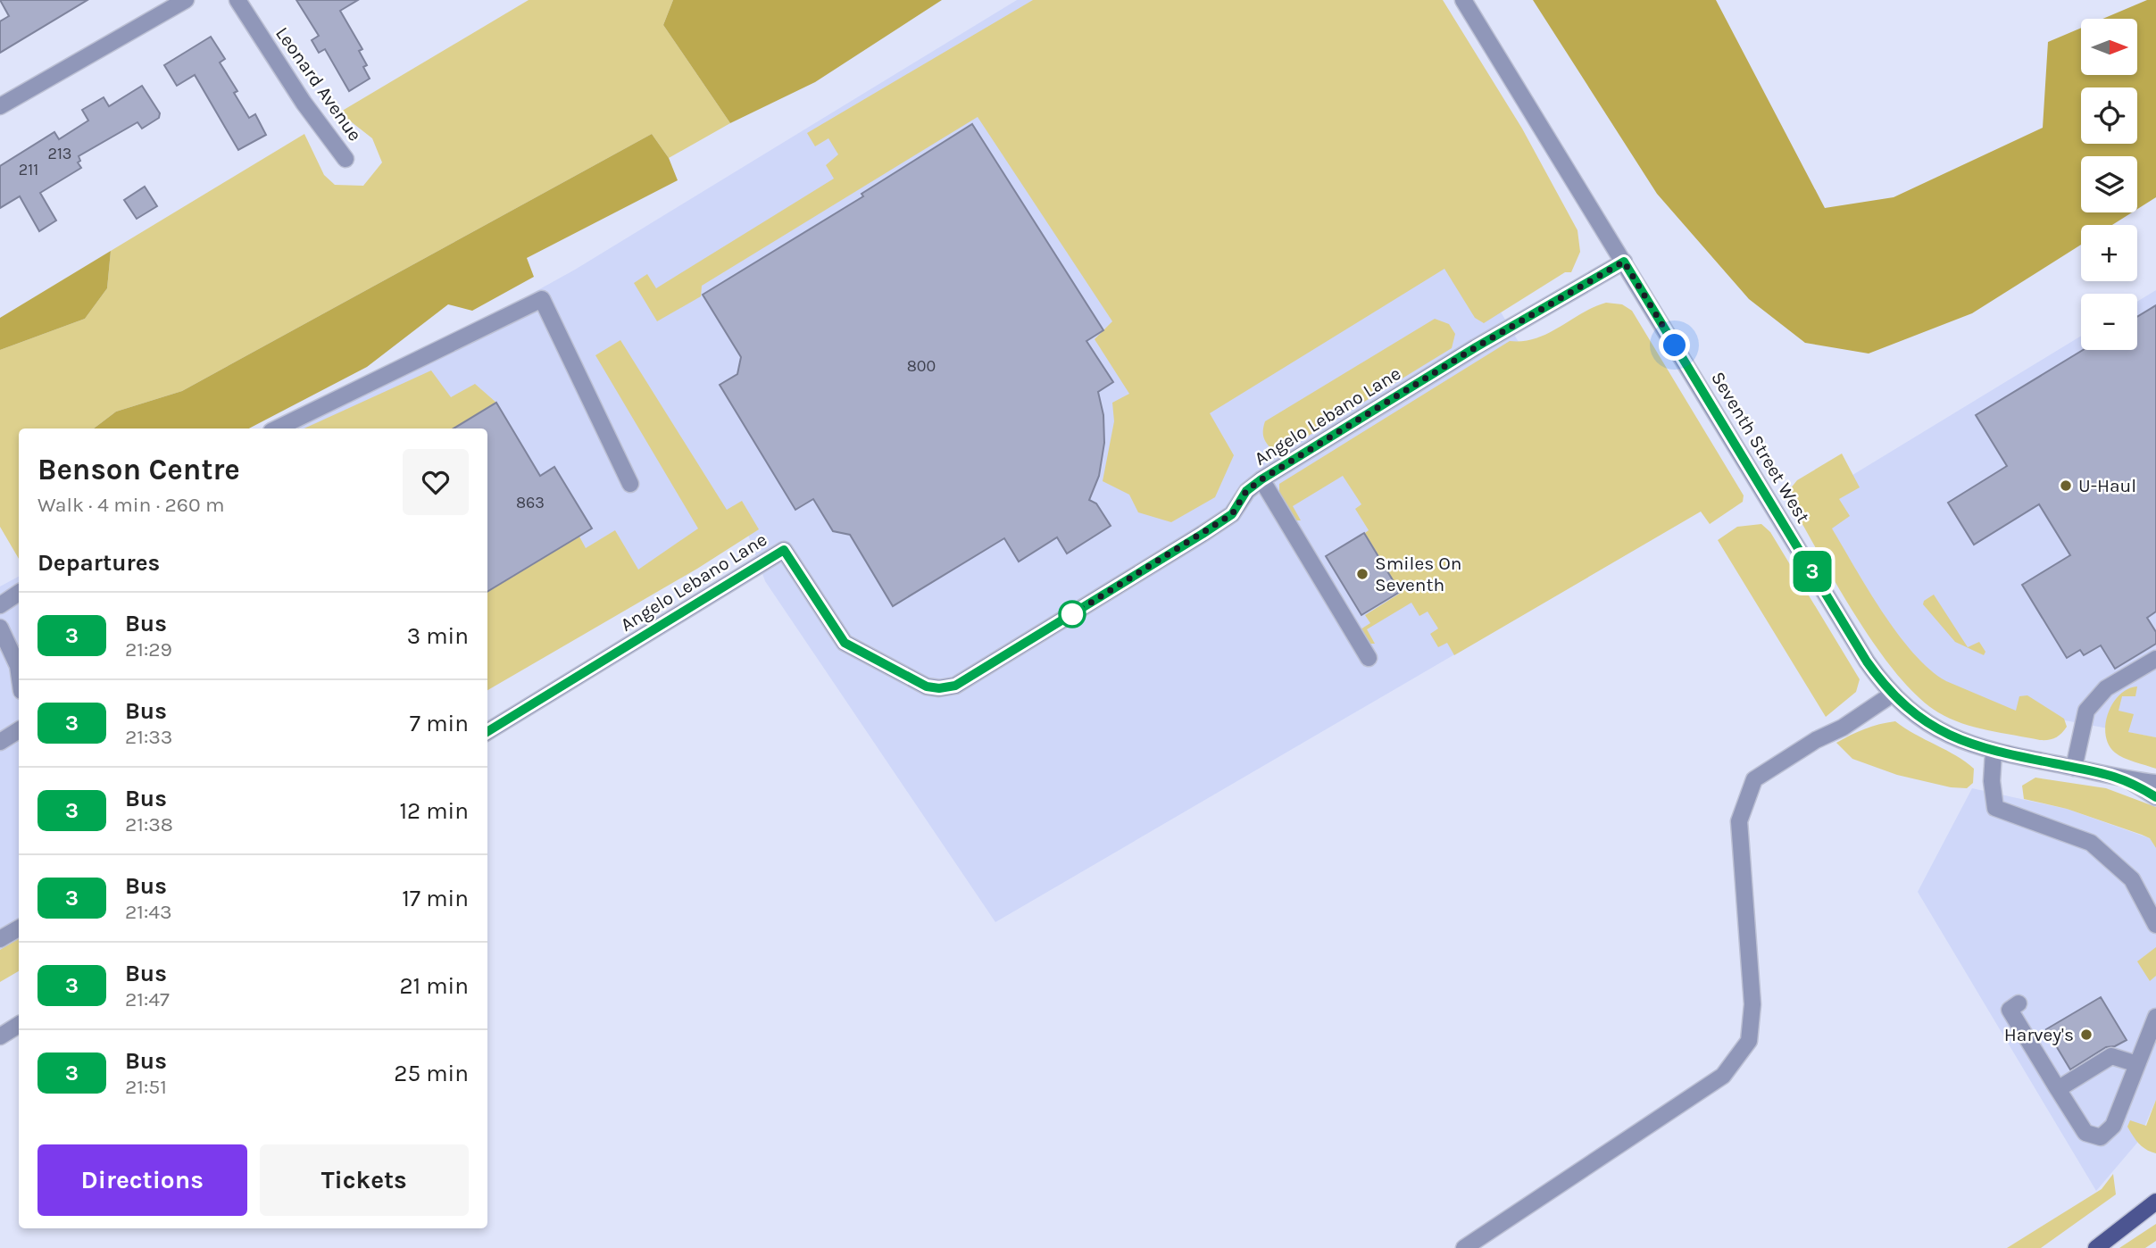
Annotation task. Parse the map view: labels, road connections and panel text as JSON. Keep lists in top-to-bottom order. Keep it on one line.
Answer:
{"streets":{"street":["Leonard Avenue","Angelo Lebano Lane","Seventh Street West"]},"crossings":[["Angelo Lebano Lane","Seventh Street West"]],"places":["U-Haul","Smiles On Seventh","Harvey's"],"lines":["bus line 3"],"house_numbers":["213","211","800","863"],"north":"right","page":{"on_map":"3","map_buttons":["+","−"],"heading":[["Benson Centre","Walk · 4 min · 260 m"],"Departures"],"list":[{"mark":"3","name":"Bus","note":"21:29","value":"3 min"},{"mark":"3","name":"Bus","note":"21:33","value":"7 min"},{"mark":"3","name":"Bus","note":"21:38","value":"12 min"},{"mark":"3","name":"Bus","note":"21:43","value":"17 min"},{"mark":"3","name":"Bus","note":"21:47","value":"21 min"},{"mark":"3","name":"Bus","note":"21:51","value":"25 min"}],"buttons":["Directions","Tickets"]}}
